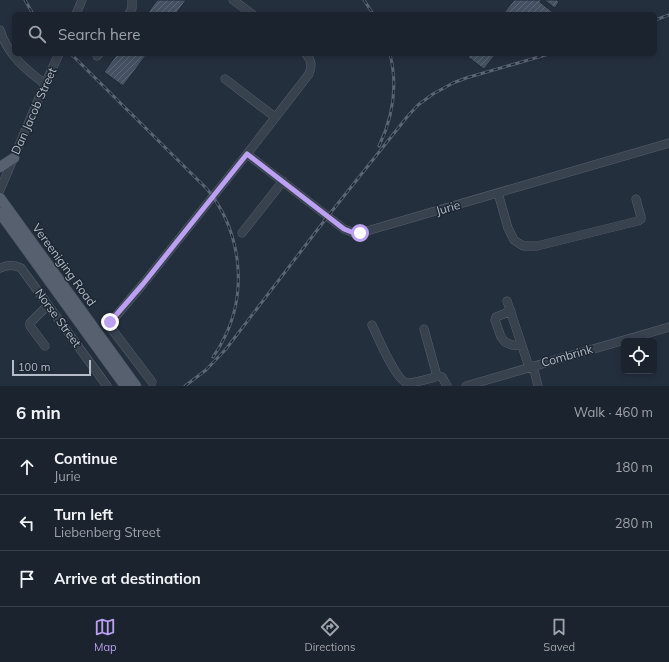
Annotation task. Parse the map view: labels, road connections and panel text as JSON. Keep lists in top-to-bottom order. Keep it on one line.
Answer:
{"streets":{"main road":["Vereeniging Road"],"street":["Dan Jacob Street","Jurie","Norse Street","Combrink"]},"scale_bar":"100 m","page":{"search":"Search here","scale":"100 m","heading":["6 min","Walk · 460 m"],"list":[["Continue","Jurie","180 m"],["Turn left","Liebenberg Street","280 m"],"Arrive at destination"],"nav":["Map","Directions","Saved"]}}
